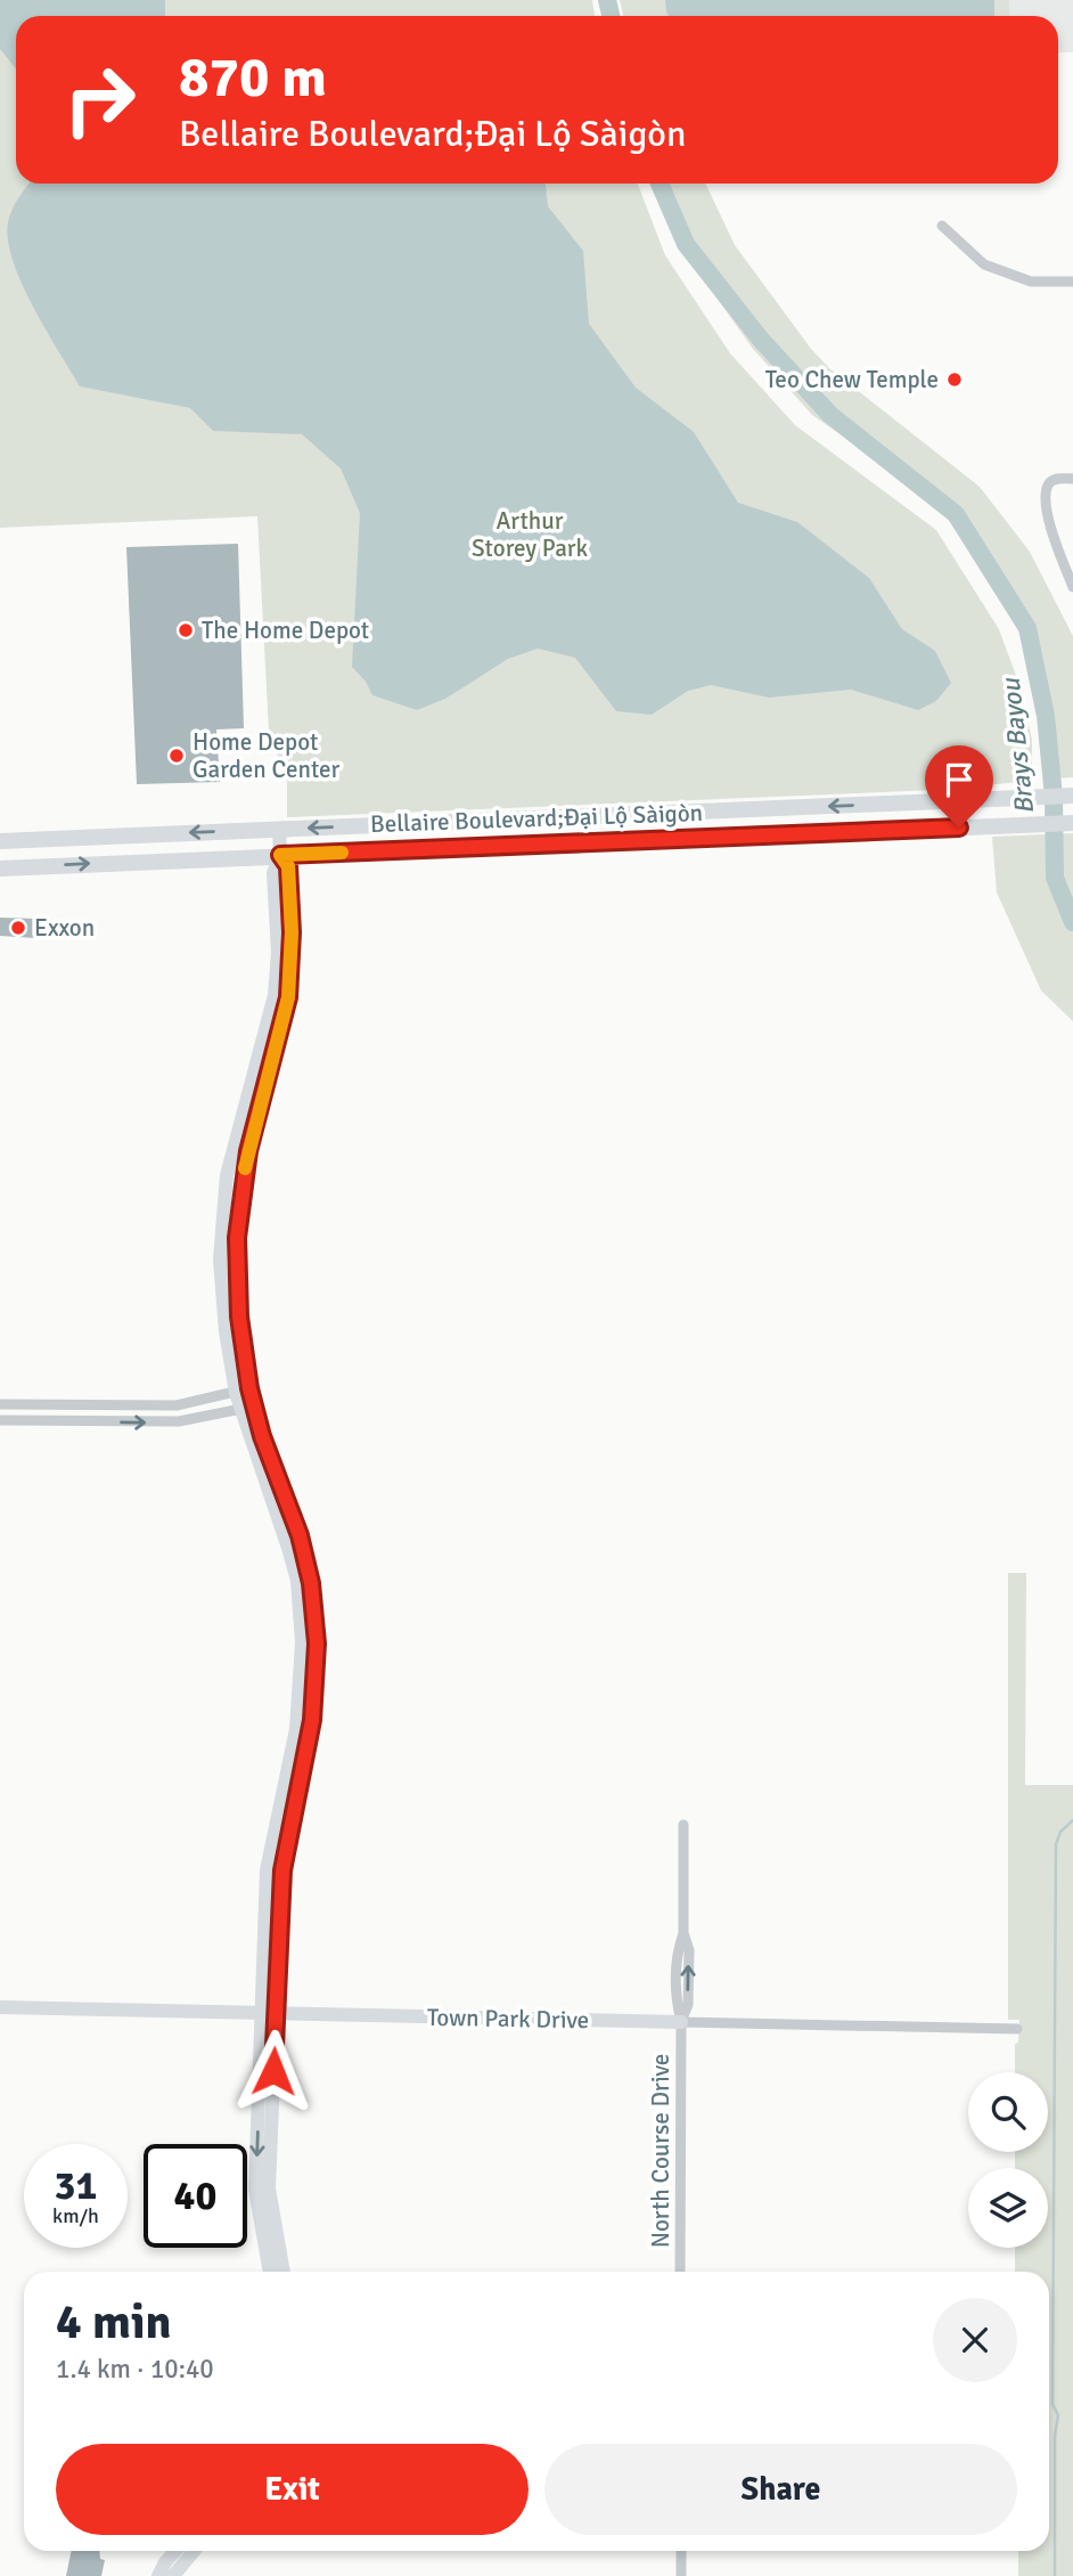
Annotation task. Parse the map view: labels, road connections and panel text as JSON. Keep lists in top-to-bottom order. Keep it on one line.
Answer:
{"streets":{"main road":["Bellaire Boulevard;Đại Lộ Sàigòn"],"street":["Town Park Drive","North Course Drive"]},"crossings":[["Town Park Drive","North Course Drive"]],"water":["Brays Bayou"],"parks":["Arthur Storey Park"],"places":["Teo Chew Temple","The Home Depot","Home Depot Garden Center","Exxon"],"page":{"turn":["870 m","Bellaire Boulevard;Đại Lộ Sàigòn"],"speed":"31 km/h","limit":"40","heading":["4 min","1.4 km · 10:40"],"buttons":["Exit","Share"]}}
